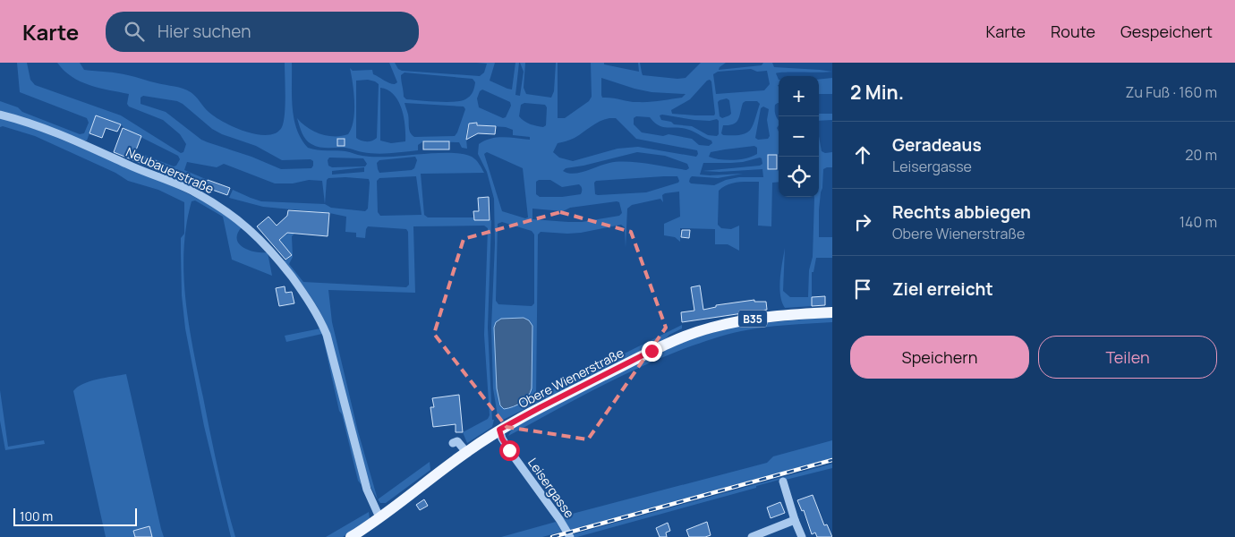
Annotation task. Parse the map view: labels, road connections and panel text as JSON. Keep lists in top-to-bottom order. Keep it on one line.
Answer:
{"streets":{"main road":["B35","Obere Wienerstraße"],"street":["Neubauerstraße","Leisergasse"]},"crossings":[["Neubauerstraße","Obere Wienerstraße"],["Obere Wienerstraße","Leisergasse"]],"scale_bar":"100 m","page":{"header":"Karte","search":"Hier suchen","nav":["Karte","Route","Gespeichert"],"heading":["2 Min.","Zu Fuß · 160 m"],"map_buttons":["+","−"],"list":[["Geradeaus","Leisergasse","20 m"],["Rechts abbiegen","Obere Wienerstraße","140 m"],"Ziel erreicht"],"buttons":["Speichern","Teilen"],"scale":"100 m"}}
